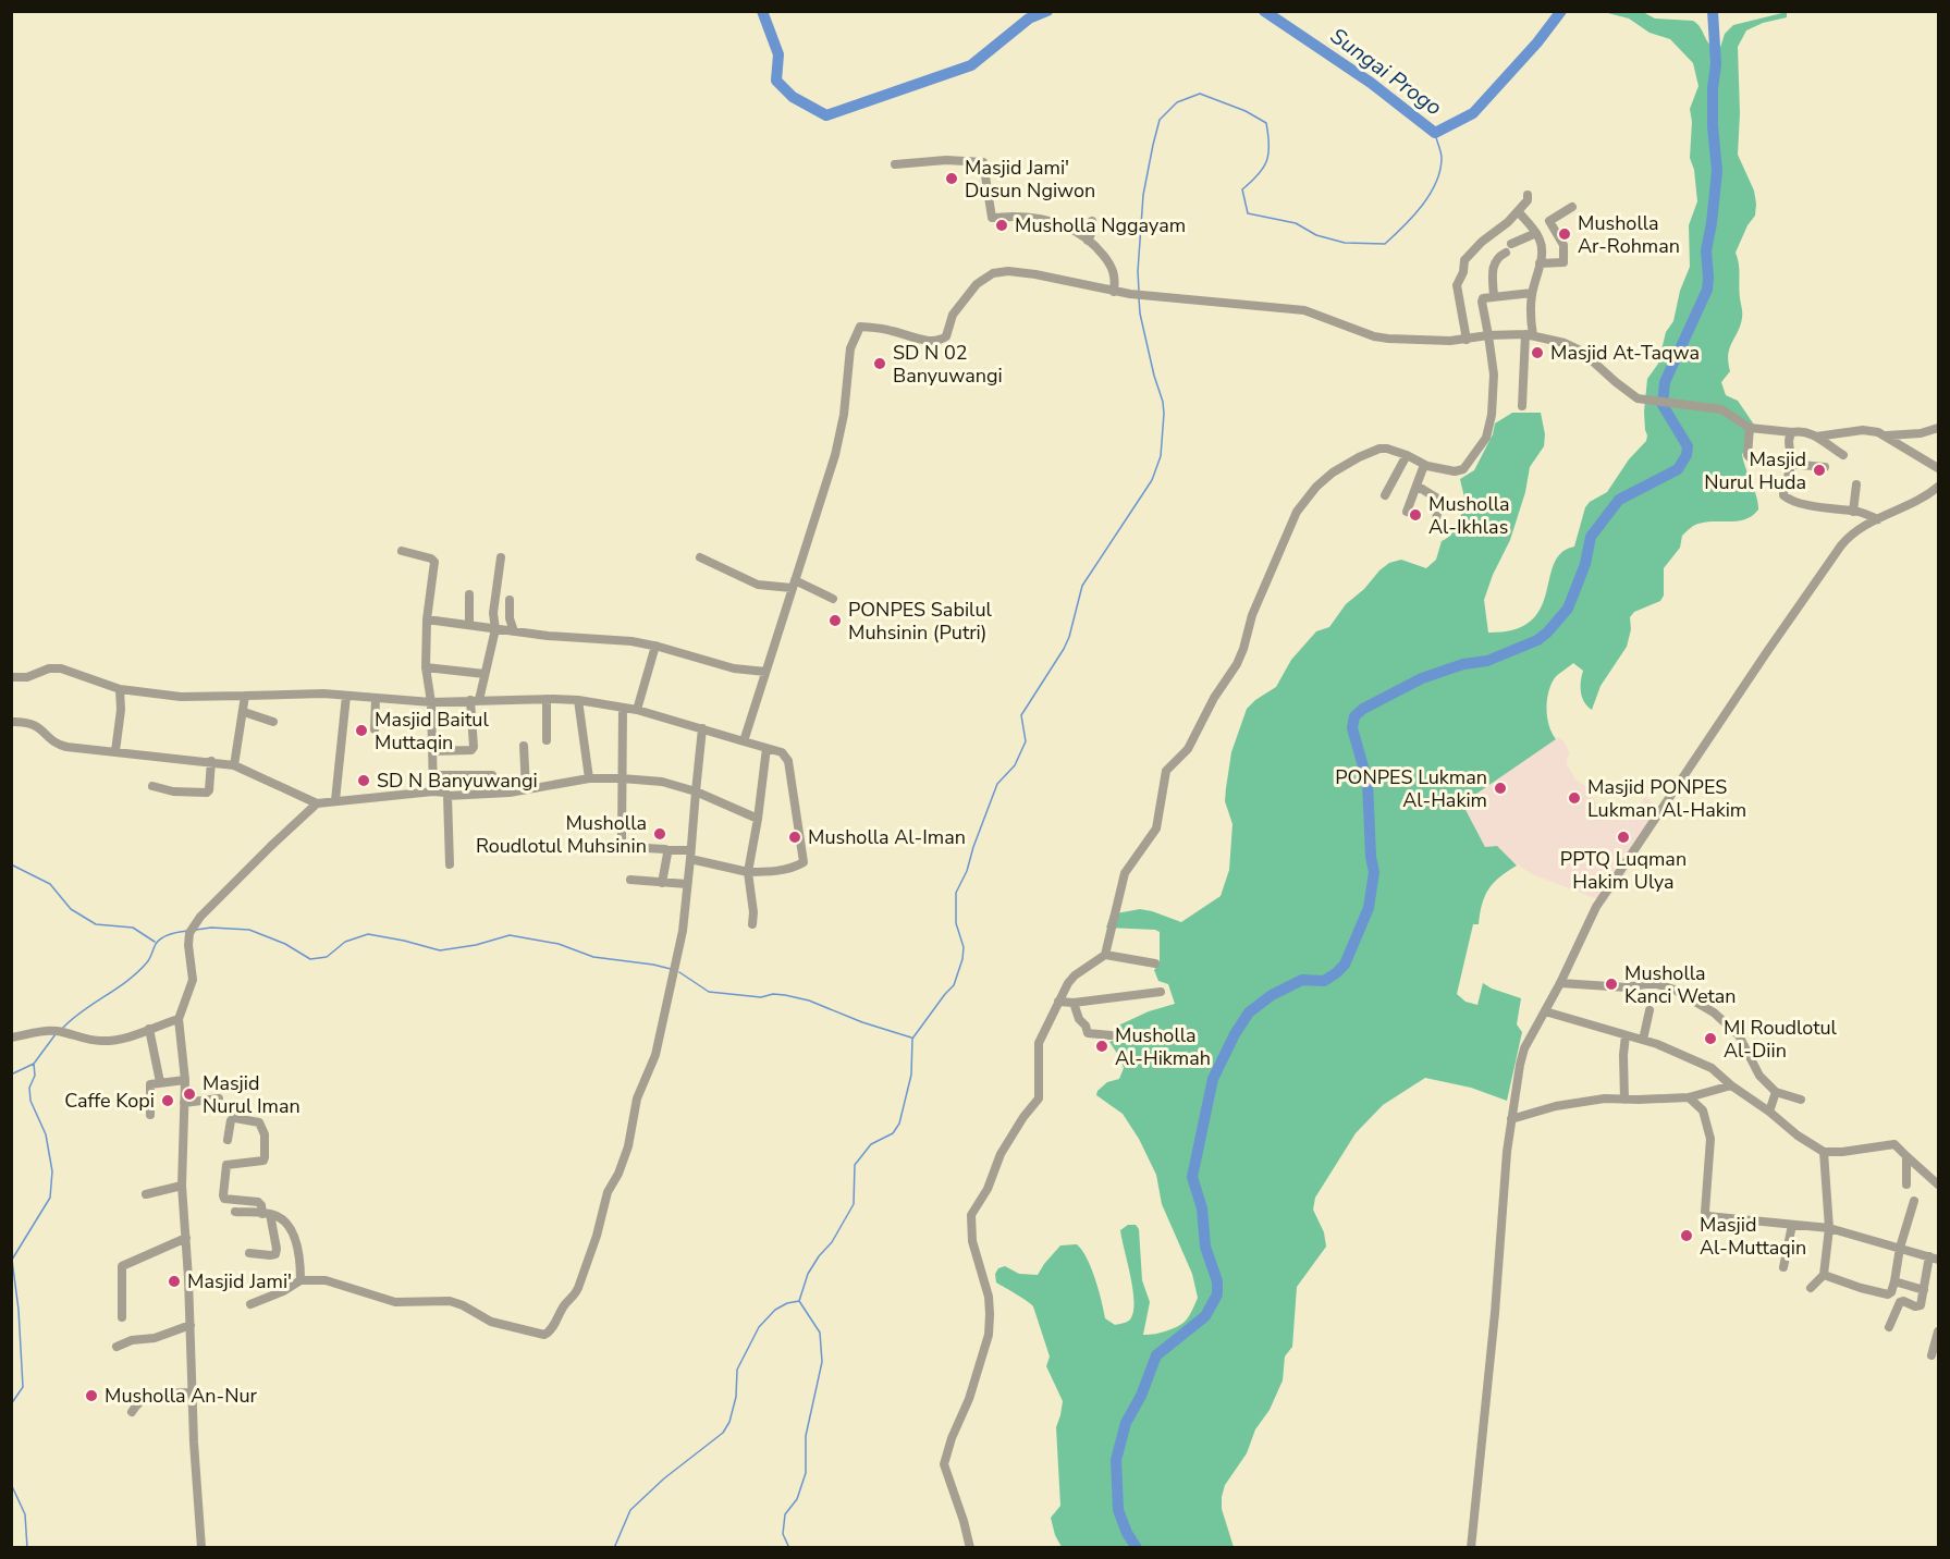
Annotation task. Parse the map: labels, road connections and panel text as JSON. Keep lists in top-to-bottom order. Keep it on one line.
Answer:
{"water":["Sungai Progo"],"places":["Masjid Jami' Dusun Ngiwon","Musholla Nggayam","Musholla Ar-Rohman","Masjid At-Taqwa","SD N 02 Banyuwangi","Masjid Nurul Huda","Musholla Al-Ikhlas","PONPES Sabilul Muhsinin (Putri)","Masjid Baitul Muttaqin","SD N Banyuwangi","PONPES Lukman Al-Hakim","Masjid PONPES Lukman Al-Hakim","Musholla Roudlotul Muhsinin","Musholla Al-Iman","PPTQ Luqman Hakim Ulya","Musholla Kanci Wetan","MI Roudlotul Al-Diin","Musholla Al-Hikmah","Masjid Nurul Iman","Caffe Kopi","Masjid Al-Muttaqin","Masjid Jami'","Musholla An-Nur"]}
